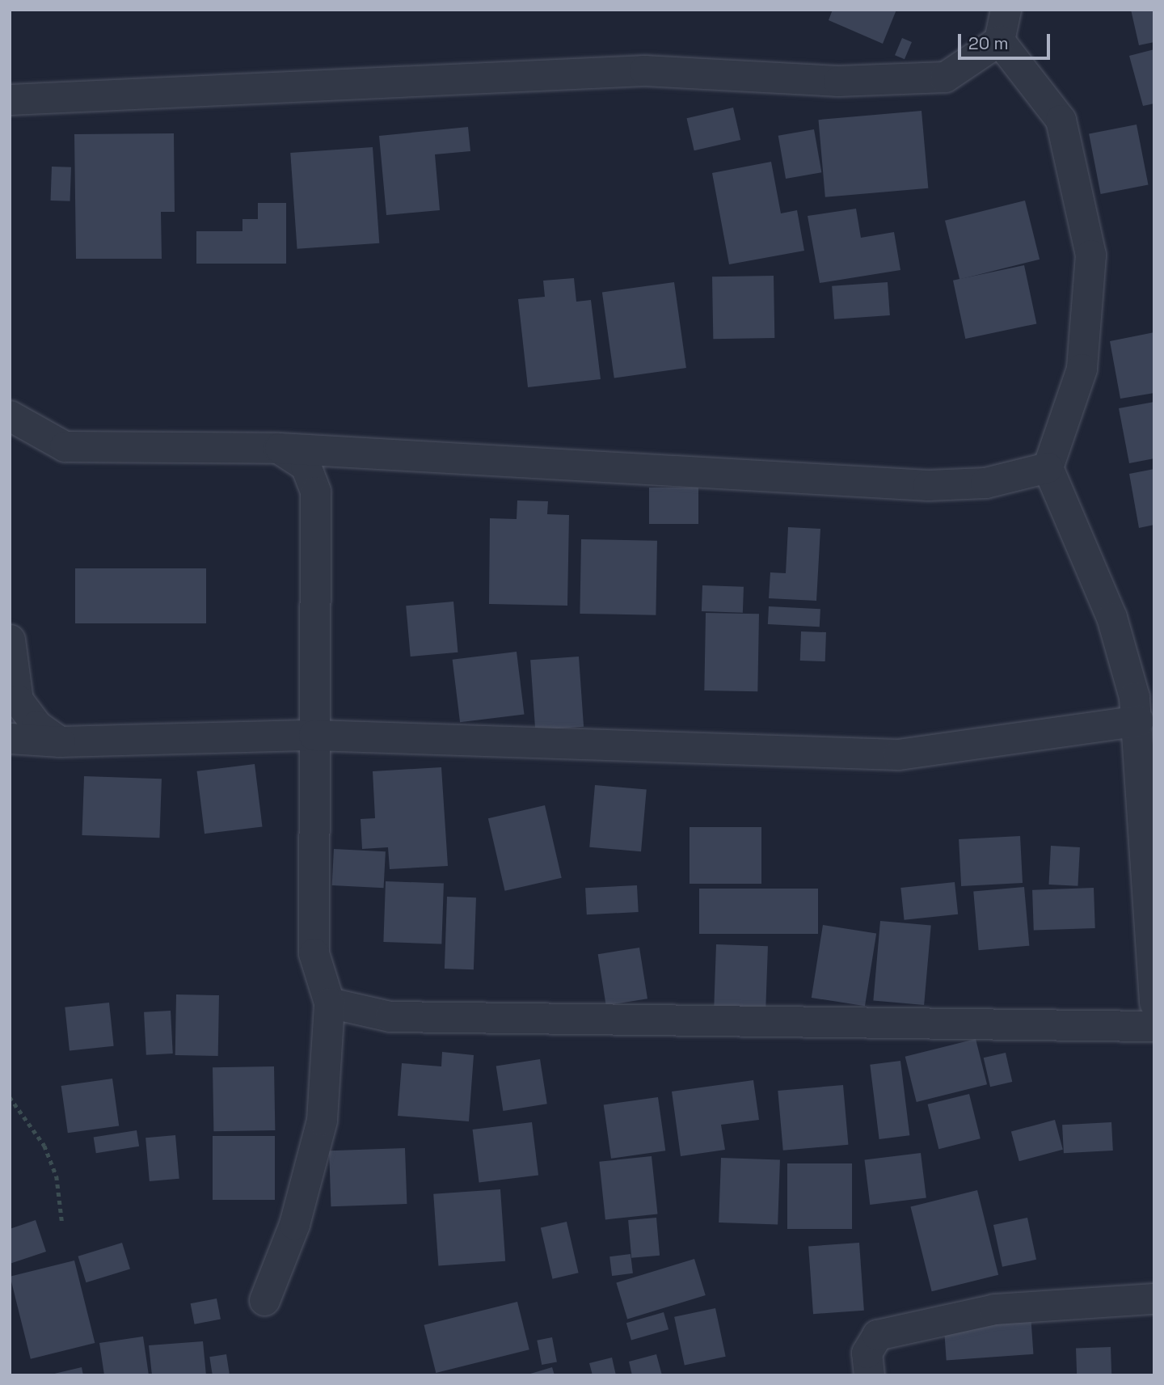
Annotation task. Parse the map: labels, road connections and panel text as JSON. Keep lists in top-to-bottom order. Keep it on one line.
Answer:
{"scale_bar":"20 m"}
